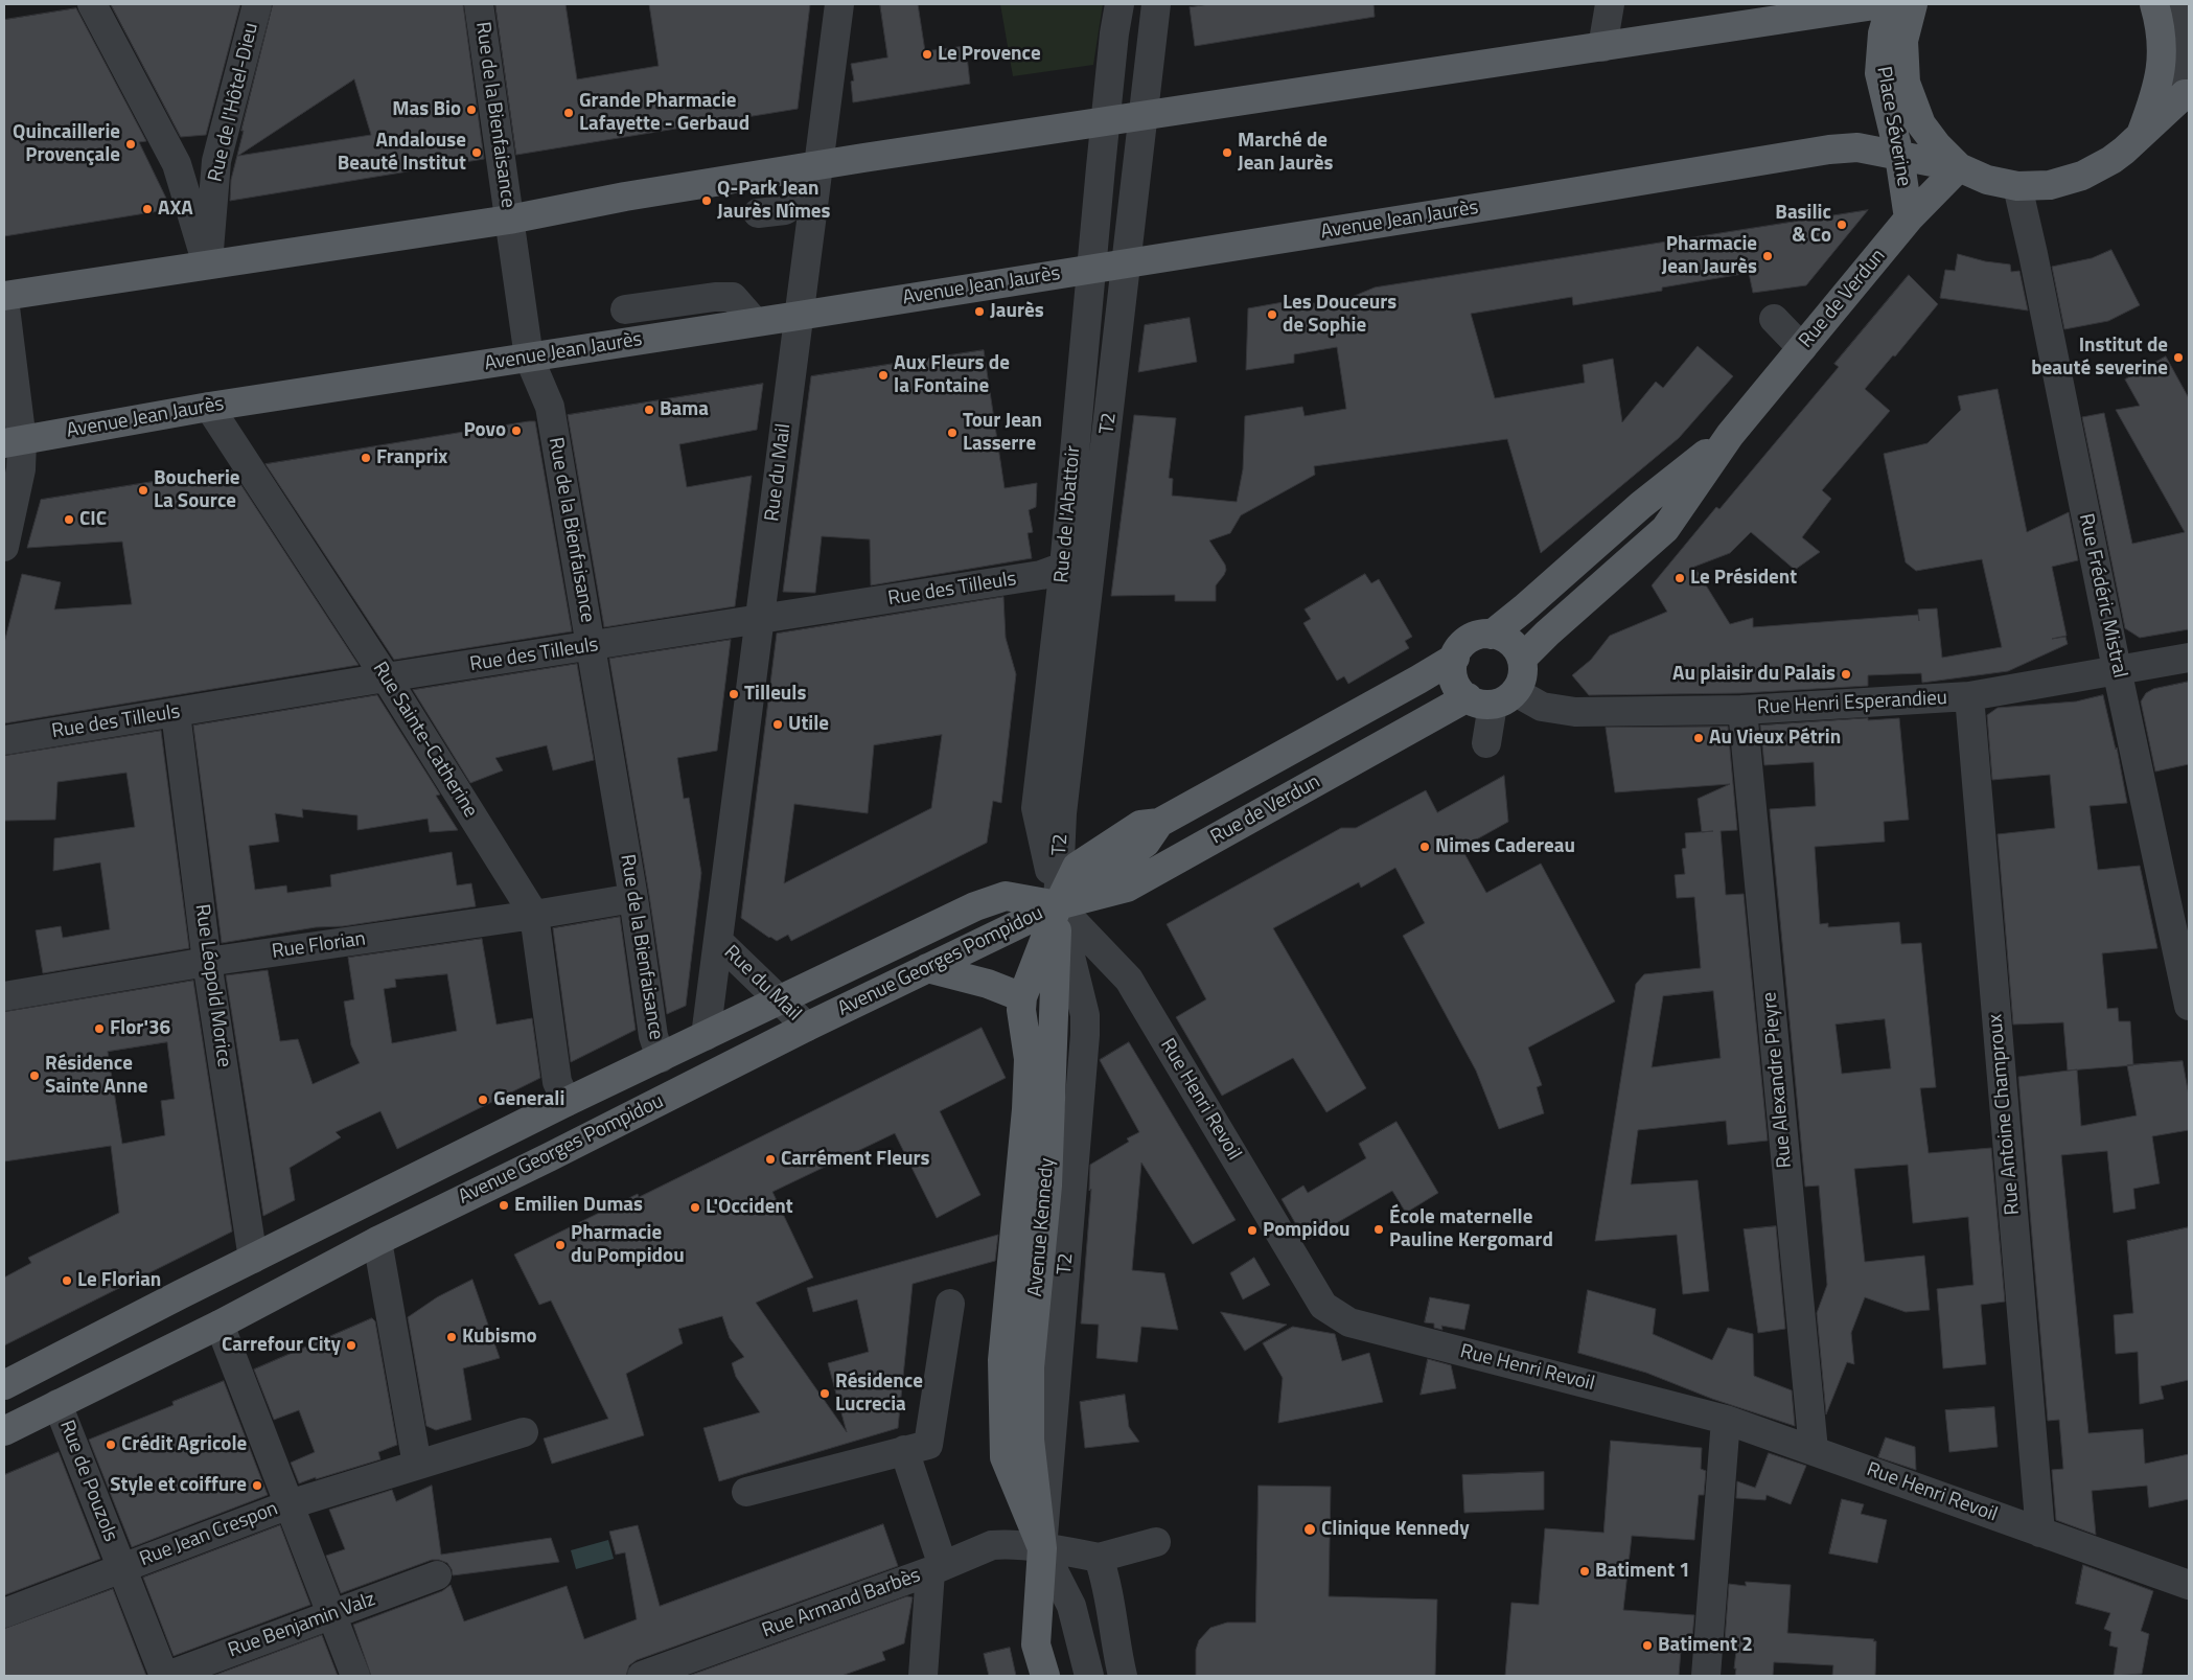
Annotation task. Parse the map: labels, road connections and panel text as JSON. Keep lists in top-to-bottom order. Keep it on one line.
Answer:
{"streets":{"main road":["Place Séverine","Avenue Jean Jaurès","Rue de Verdun","Avenue Georges Pompidou","Avenue Kennedy"],"street":["Rue de l'Hôtel-Dieu","Rue de la Bienfaisance","T2","Rue du Mail","Rue de l'Abattoir","Rue des Tilleuls","Rue Frédéric Mistral","Rue Henri Esperandieu","Rue Sainte-Catherine","Rue Florian","Rue Léopold Morice","Rue Alexandre Pieyre","Rue Henri Revoil","Rue Antoine Champroux","Rue de Pouzols","Rue Jean Crespon","Rue Armand Barbès","Rue Benjamin Valz"]},"crossings":[["Rue de la Bienfaisance","Avenue Jean Jaurès"],["Rue de la Bienfaisance","Rue des Tilleuls"],["Rue de la Bienfaisance","Rue Florian"],["Rue de la Bienfaisance","Avenue Georges Pompidou"],["Place Séverine","Avenue Jean Jaurès"],["Place Séverine","Rue de Verdun"],["Avenue Jean Jaurès","Rue de Verdun"],["Avenue Jean Jaurès","T2"],["Avenue Jean Jaurès","Rue du Mail"],["Avenue Jean Jaurès","Rue de l'Abattoir"],["Avenue Jean Jaurès","Rue Sainte-Catherine"],["Rue de Verdun","T2"],["Rue de Verdun","Rue de l'Abattoir"],["Rue de Verdun","Rue Henri Esperandieu"],["Rue de Verdun","Avenue Georges Pompidou"],["Rue de Verdun","Rue Henri Revoil"],["Rue de Verdun","Avenue Kennedy"],["T2","Rue de l'Abattoir"],["T2","Avenue Georges Pompidou"],["T2","Rue Henri Revoil"],["T2","Avenue Kennedy"],["Rue du Mail","Rue des Tilleuls"],["Rue du Mail","Avenue Georges Pompidou"],["Rue de l'Abattoir","Rue des Tilleuls"],["Rue de l'Abattoir","Avenue Georges Pompidou"],["Rue de l'Abattoir","Rue Henri Revoil"],["Rue de l'Abattoir","Avenue Kennedy"],["Rue des Tilleuls","Rue Sainte-Catherine"],["Rue des Tilleuls","Rue Léopold Morice"],["Rue Frédéric Mistral","Rue Henri Esperandieu"],["Rue Henri Esperandieu","Rue Alexandre Pieyre"],["Rue Henri Esperandieu","Rue Antoine Champroux"],["Rue Sainte-Catherine","Rue Florian"],["Rue Sainte-Catherine","Avenue Georges Pompidou"],["Rue Florian","Rue Léopold Morice"],["Avenue Georges Pompidou","Rue Léopold Morice"],["Avenue Georges Pompidou","Rue Henri Revoil"],["Avenue Georges Pompidou","Avenue Kennedy"],["Avenue Georges Pompidou","Rue de Pouzols"],["Rue Alexandre Pieyre","Rue Henri Revoil"],["Rue Henri Revoil","Rue Antoine Champroux"],["Rue Henri Revoil","Avenue Kennedy"],["Avenue Kennedy","Rue Armand Barbès"],["Rue de Pouzols","Rue Jean Crespon"],["Rue de Pouzols","Rue Benjamin Valz"]],"places":["Le Provence","Mas Bio","Grande Pharmacie Lafayette - Gerbaud","Quincaillerie Provençale","Andalouse Beauté Institut","Marché de Jean Jaurès","Q-Park Jean Jaurès Nîmes","AXA","Basilic & Co","Pharmacie Jean Jaurès","Jaurès","Les Douceurs de Sophie","Institut de beauté severine","Aux Fleurs de la Fontaine","Bama","Povo","Tour Jean Lasserre","Franprix","Boucherie La Source","CIC","Le Président","Au plaisir du Palais","Tilleuls","Utile","Au Vieux Pétrin","Nimes Cadereau","Flor'36","Résidence Sainte Anne","Generali","Carrément Fleurs","Emilien Dumas","L'Occident","École maternelle Pauline Kergomard","Pompidou","Pharmacie du Pompidou","Le Florian","Kubismo","Carrefour City","Résidence Lucrecia","Crédit Agricole","Style et coiffure","Clinique Kennedy","Batiment 1","Batiment 2"]}
